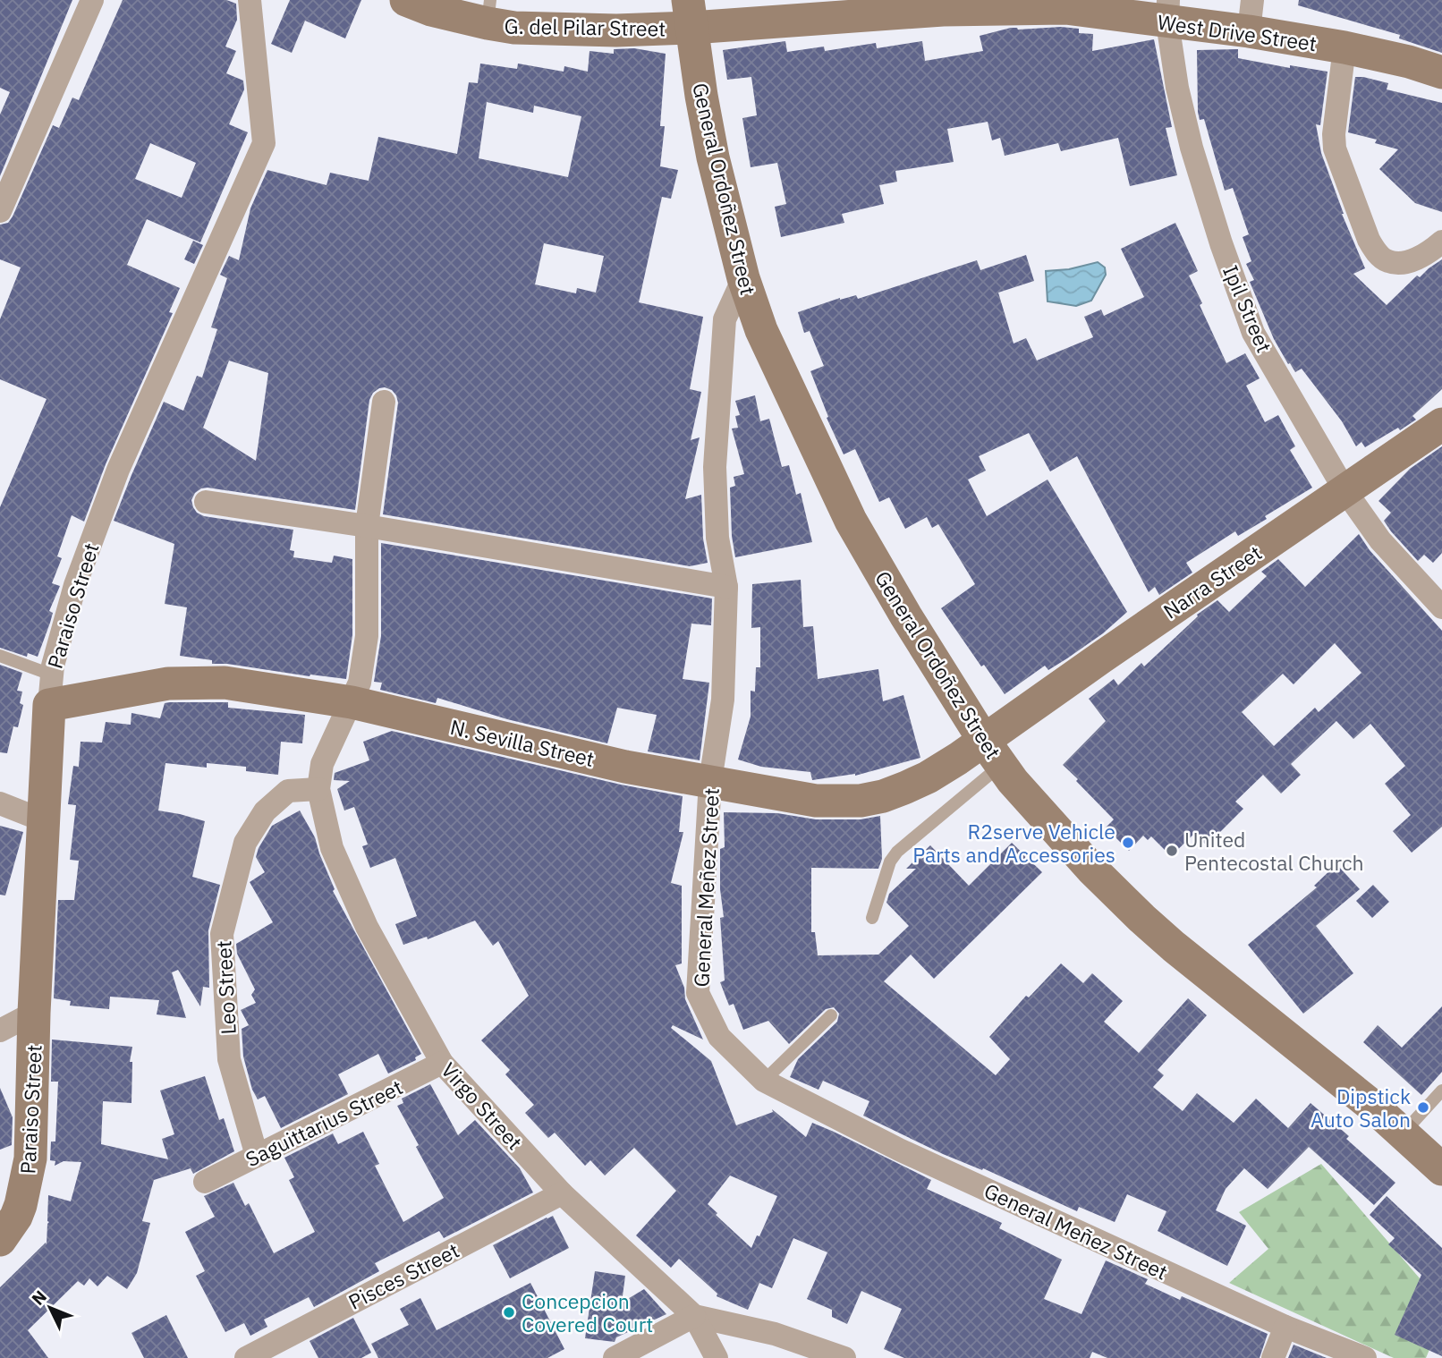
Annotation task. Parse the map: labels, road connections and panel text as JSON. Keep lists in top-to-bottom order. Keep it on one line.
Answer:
{"streets":{"street":["G. del Pilar Street","West Drive Street","General Ordoñez Street","Ipil Street","Narra Street","Paraiso Street","N. Sevilla Street","General Meñez Street","Leo Street","Virgo Street","Saguittarius Street","Pisces Street"]},"crossings":[["G. del Pilar Street","West Drive Street"],["G. del Pilar Street","General Ordoñez Street"],["West Drive Street","General Ordoñez Street"],["West Drive Street","Ipil Street"],["General Ordoñez Street","Narra Street"],["General Ordoñez Street","N. Sevilla Street"],["General Ordoñez Street","General Meñez Street"],["Ipil Street","Narra Street"],["Narra Street","N. Sevilla Street"],["Paraiso Street","N. Sevilla Street"],["N. Sevilla Street","General Meñez Street"],["N. Sevilla Street","Virgo Street"],["Leo Street","Virgo Street"],["Leo Street","Saguittarius Street"],["Virgo Street","Saguittarius Street"],["Virgo Street","Pisces Street"]],"places":["R2serve Vehicle Parts and Accessories","United Pentecostal Church","Dipstick Auto Salon","Concepcion Covered Court"],"north":"top left"}
